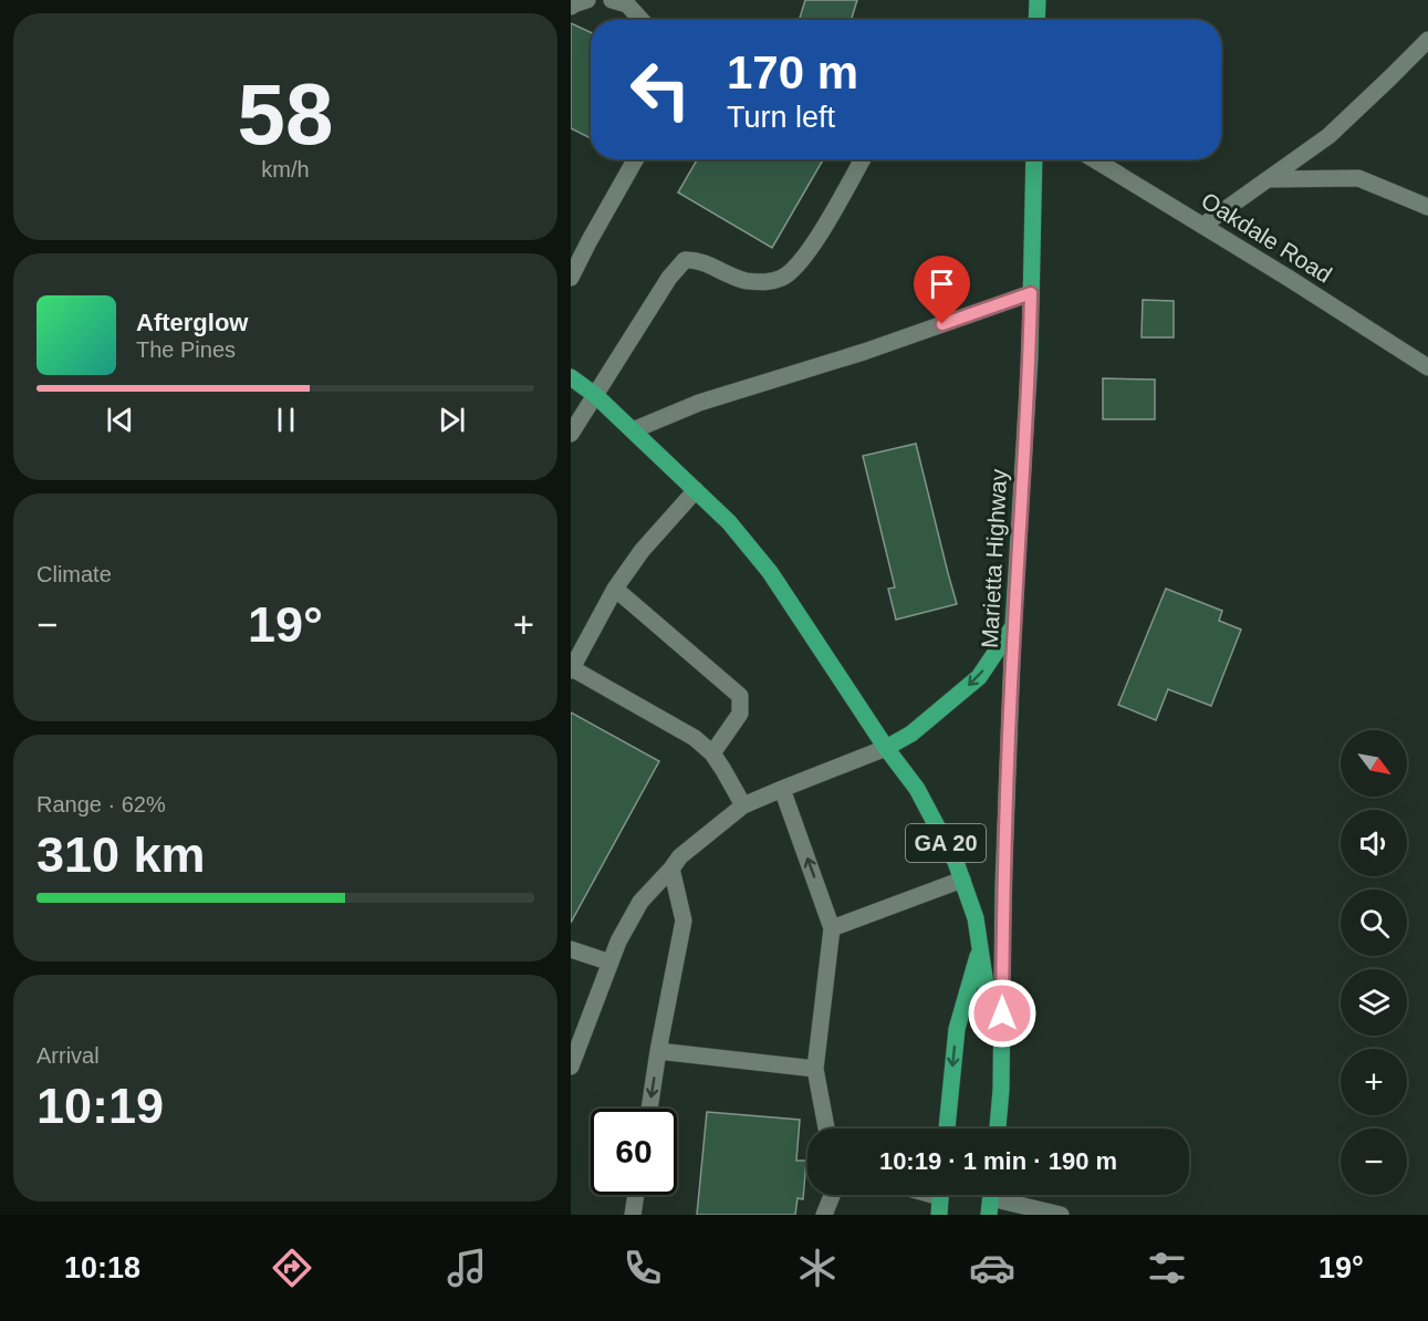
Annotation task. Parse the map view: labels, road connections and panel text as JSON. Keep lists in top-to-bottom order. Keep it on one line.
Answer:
{"streets":{"main road":["Marietta Highway","GA 20"],"street":["Oakdale Road"]},"north":"bottom right","page":{"tile":[["58","km/h"],"Climate",["Range · 62%","310 km"],["Arrival","10:19"]],"turn":["170 m","Turn left"],"song":["Afterglow","The Pines"],"heat":["−","19°","+"],"map_buttons":["+","−"],"limit":"60","trip":"10:19 · 1 min · 190 m","tabs":["10:18","19°"]}}
